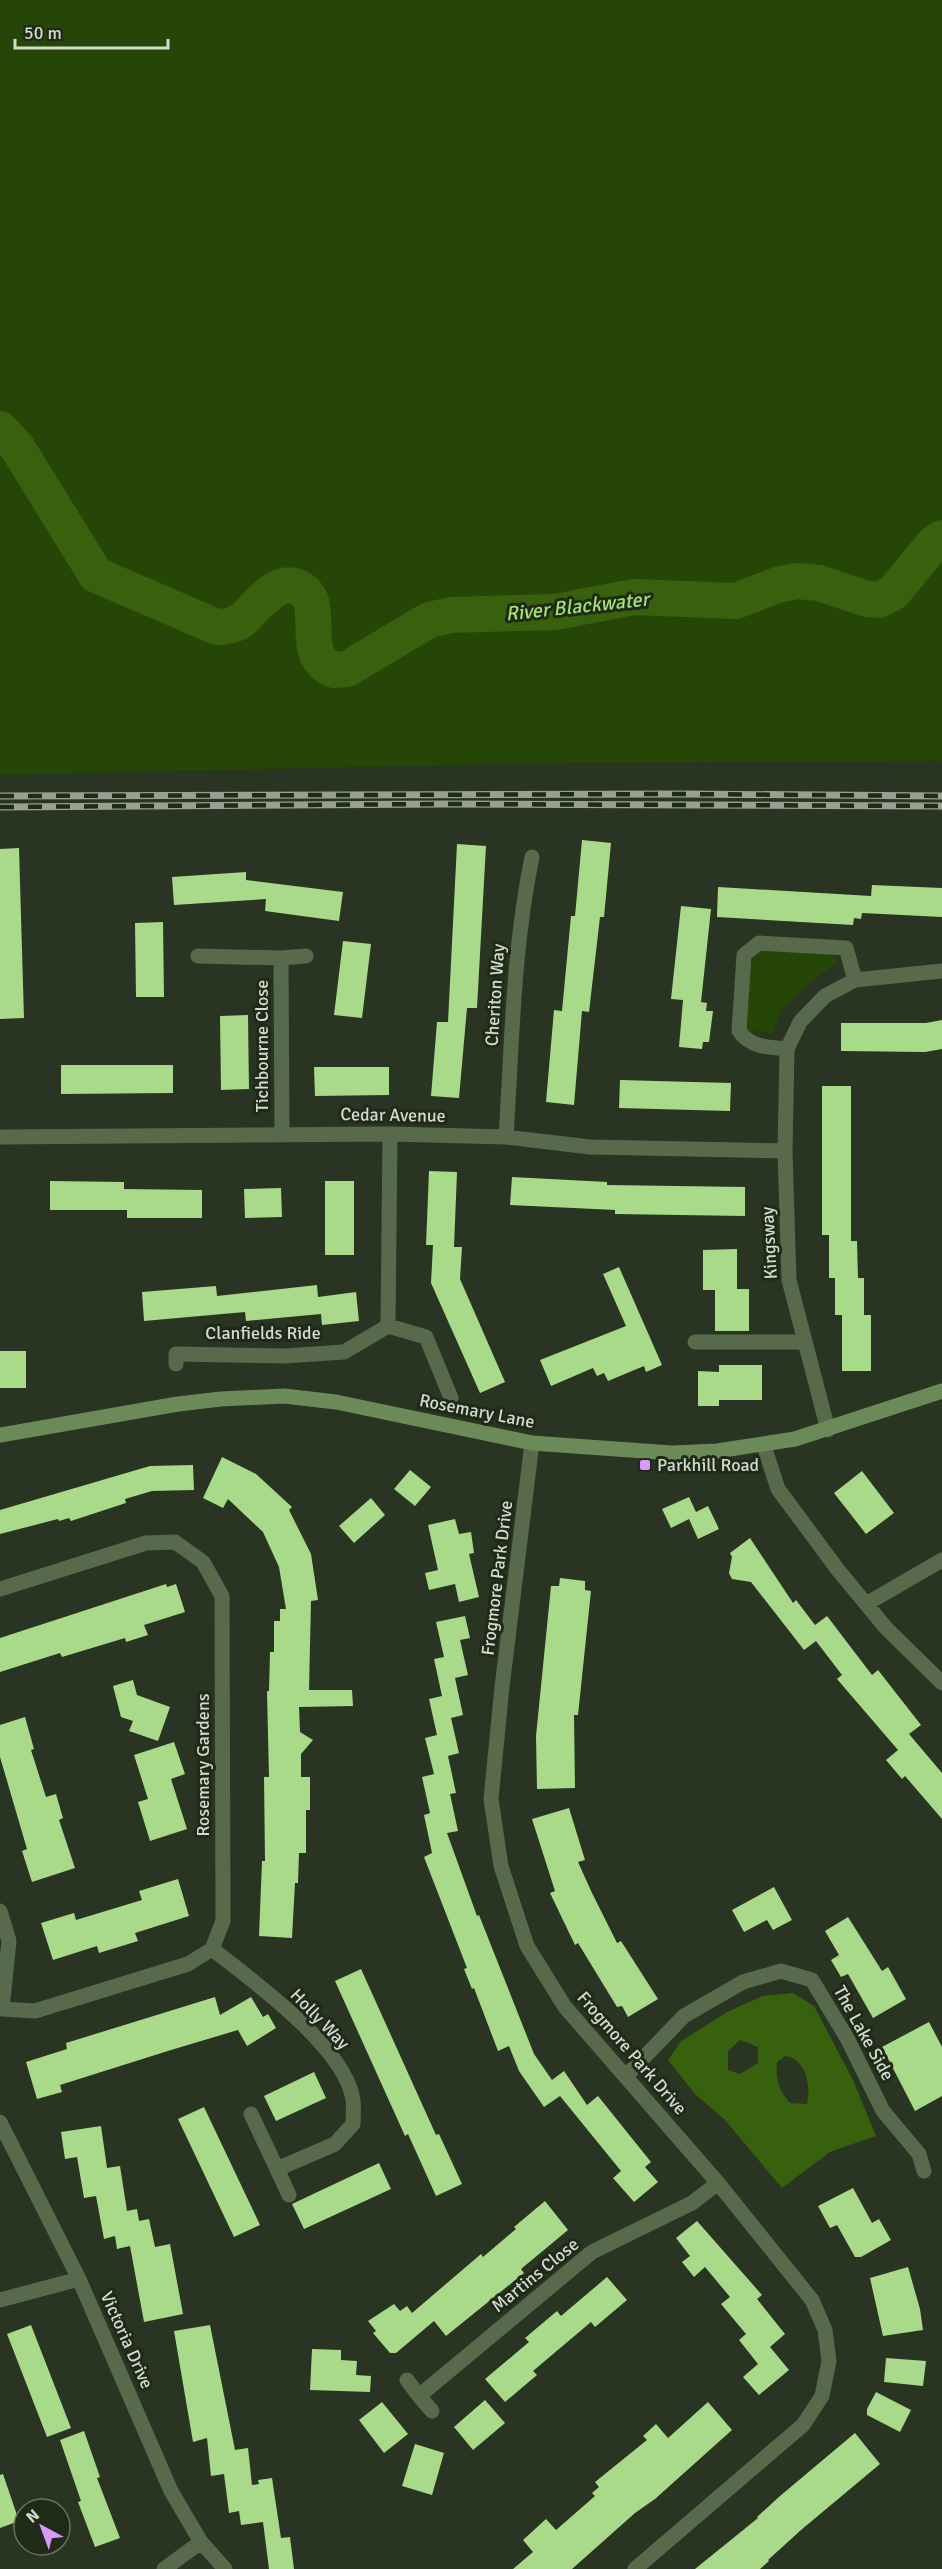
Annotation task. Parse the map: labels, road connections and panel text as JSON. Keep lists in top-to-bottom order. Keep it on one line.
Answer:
{"streets":{"street":["Cheriton Way","Tichbourne Close","Cedar Avenue","Kingsway","Clanfields Ride","Rosemary Lane","Frogmore Park Drive","Rosemary Gardens","Holly Way","The Lake Side","Martins Close","Victoria Drive"]},"crossings":[["Cheriton Way","Cedar Avenue"],["Tichbourne Close","Cedar Avenue"],["Cedar Avenue","Kingsway"],["Kingsway","Rosemary Lane"],["Rosemary Lane","Frogmore Park Drive"],["Frogmore Park Drive","The Lake Side"],["Frogmore Park Drive","Martins Close"],["Rosemary Gardens","Holly Way"]],"water":["River Blackwater"],"places":{"transit":["Parkhill Road"]},"scale_bar":"50 m","north":"top left"}
